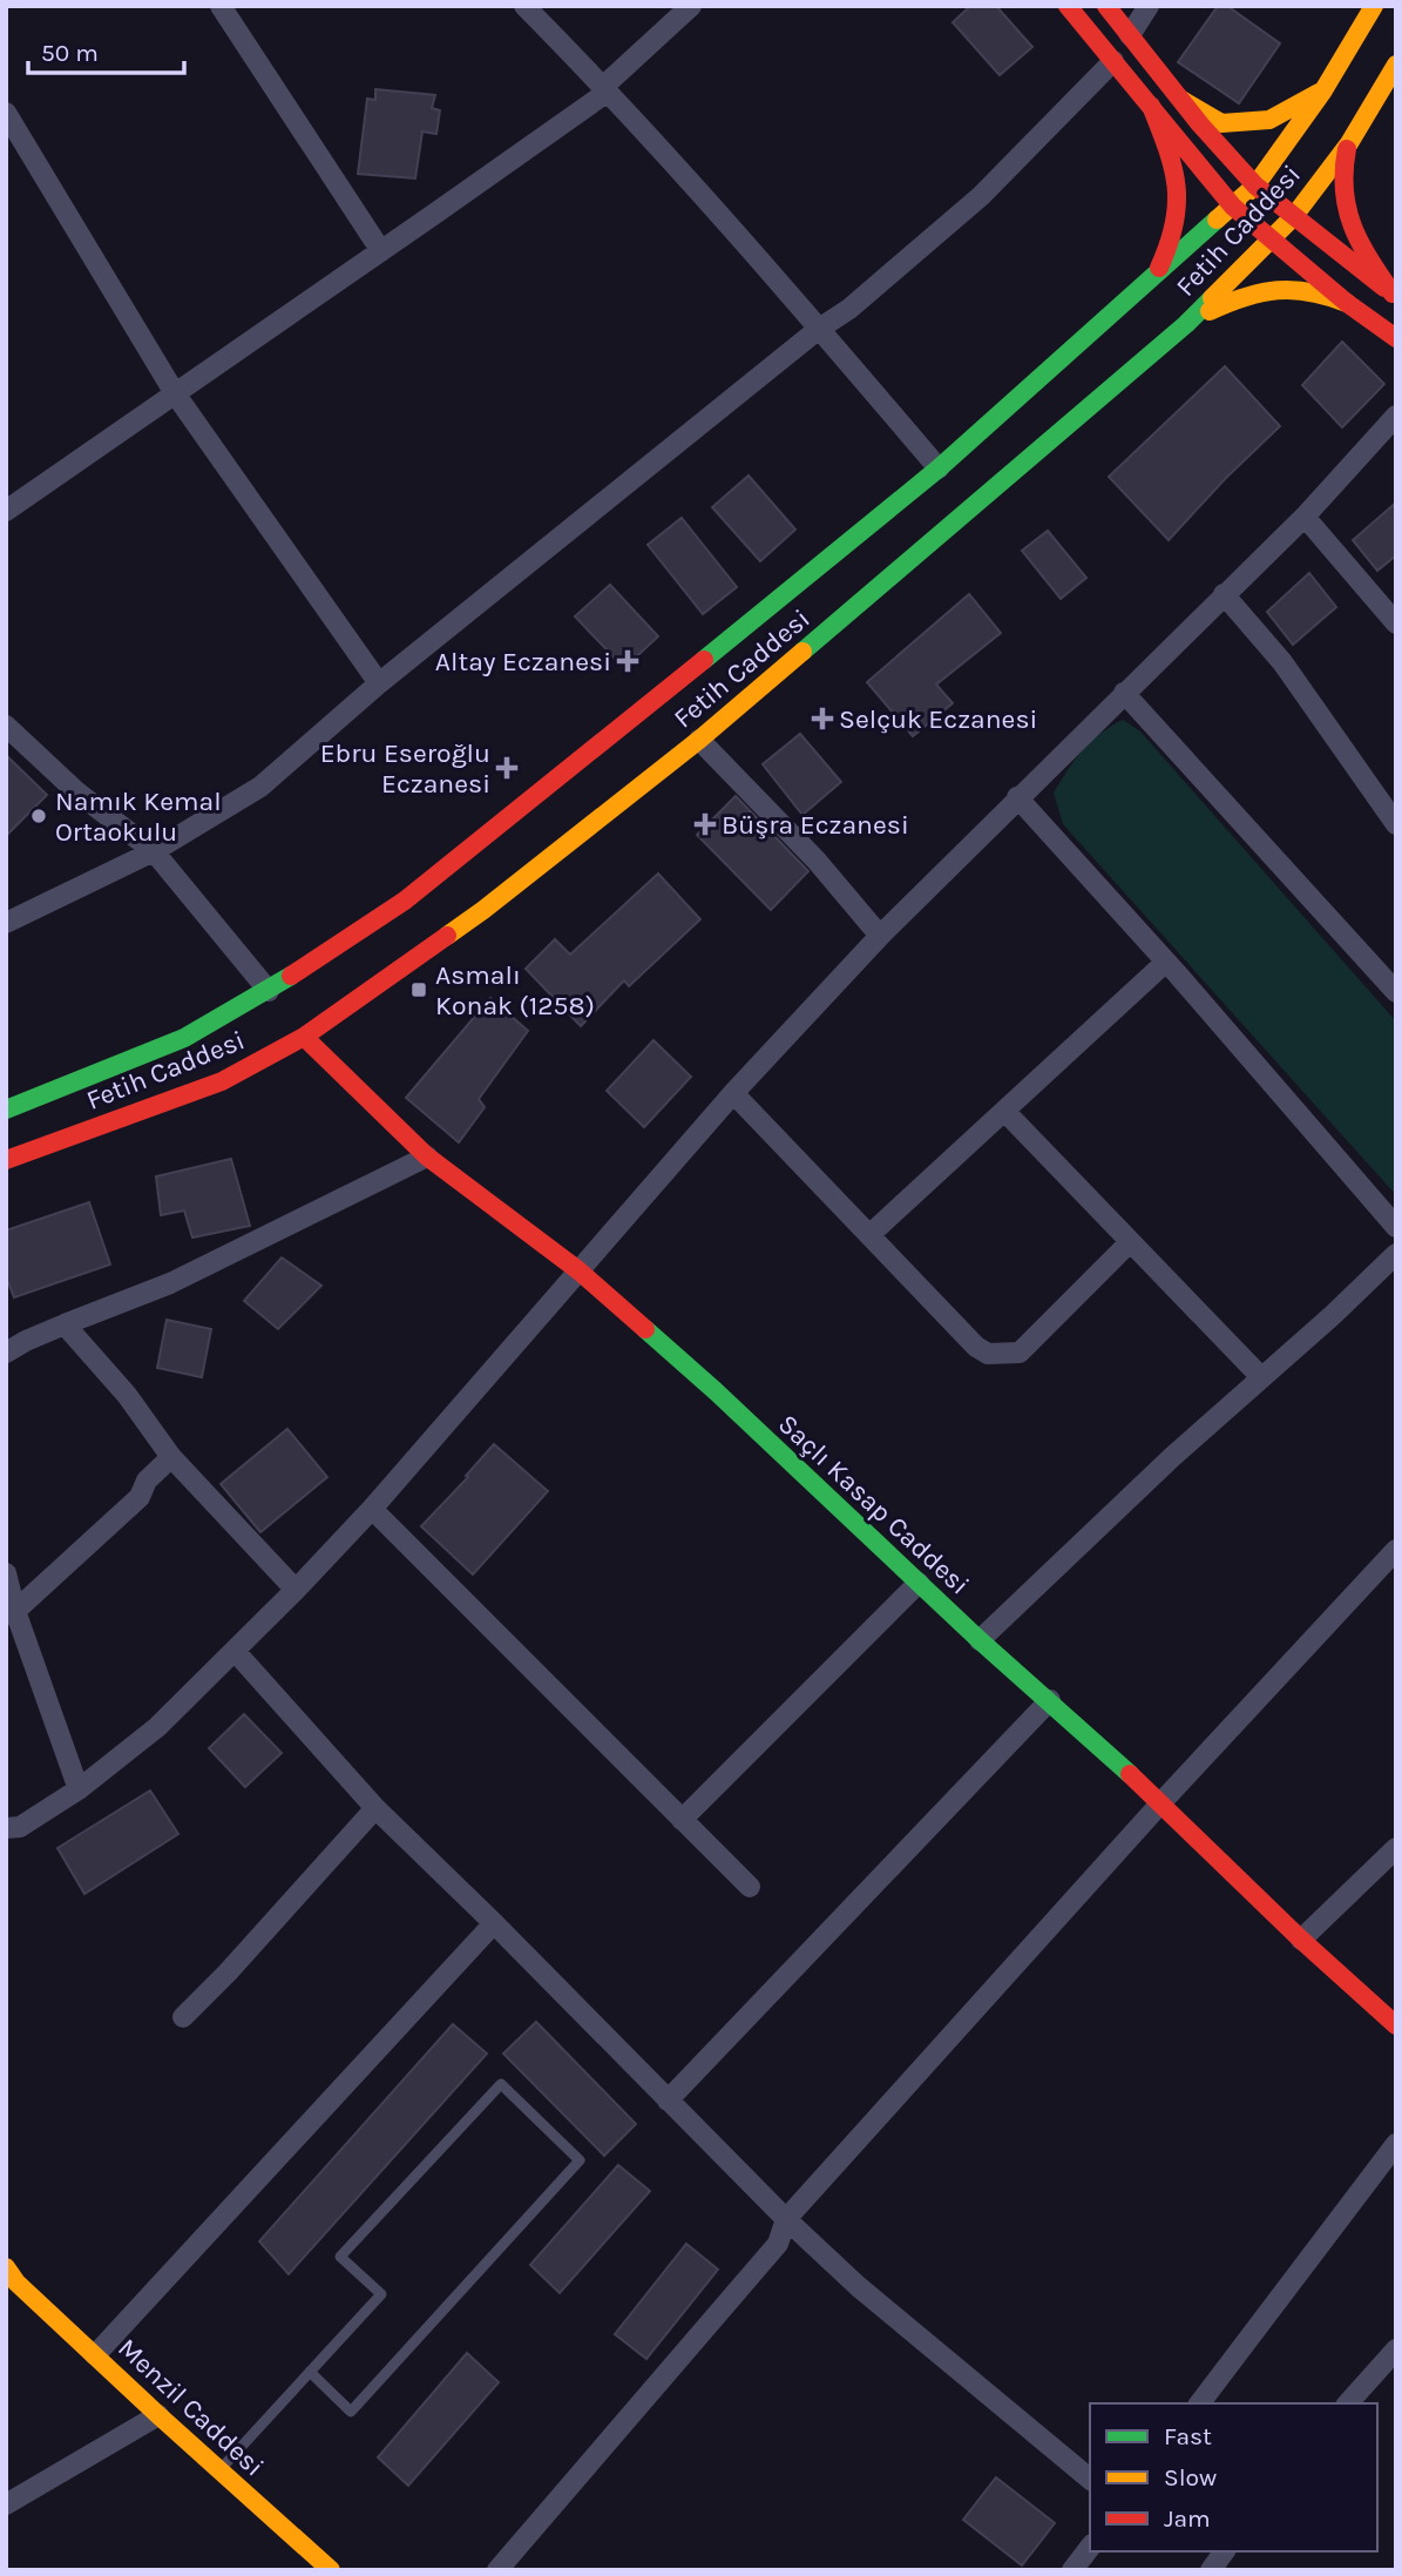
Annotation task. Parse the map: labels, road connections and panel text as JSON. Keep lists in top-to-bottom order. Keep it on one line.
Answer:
{"streets":{"main road":["Fetih Caddesi","Saçlı Kasap Caddesi","Menzil Caddesi"]},"crossings":[["Fetih Caddesi","Saçlı Kasap Caddesi"]],"places":{"health":["Altay Eczanesi","Selçuk Eczanesi","Ebru Eseroğlu Eczanesi","Büşra Eczanesi"],"other":["Namık Kemal Ortaokulu"],"transit":["Asmalı Konak (1258)"]},"legend":["Fast","Slow","Jam"],"scale_bar":"50 m"}
